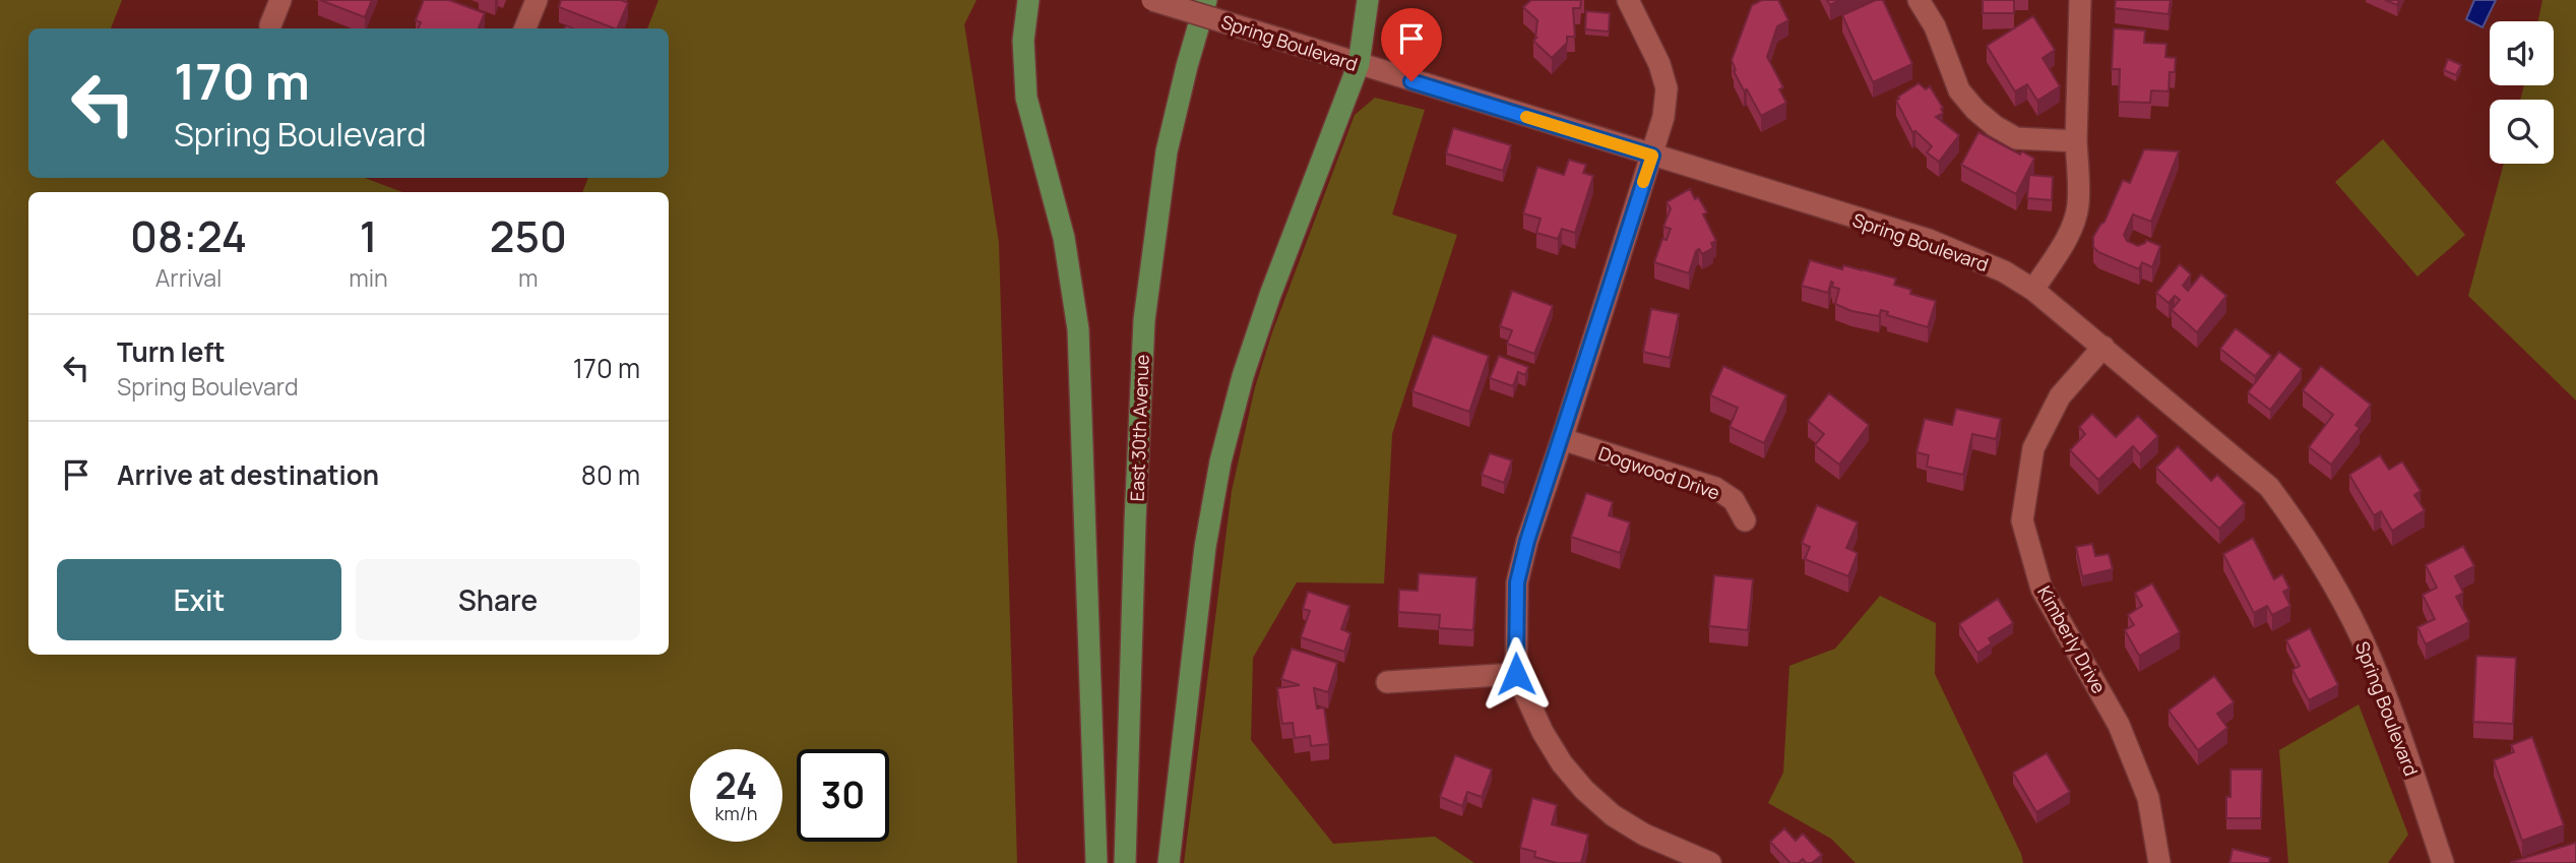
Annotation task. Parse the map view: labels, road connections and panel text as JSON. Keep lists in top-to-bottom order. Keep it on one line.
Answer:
{"streets":{"main road":["East 30th Avenue"],"street":["Spring Boulevard","Dogwood Drive","Kimberly Drive"]},"crossings":[["Spring Boulevard","Kimberly Drive"]],"page":{"turn":["170 m","Spring Boulevard"],"eta":["08:24","Arrival","1","min","250","m"],"list":[{"name":"Turn left","note":"Spring Boulevard","value":"170 m"},{"name":"Arrive at destination","value":"80 m"}],"buttons":["Exit","Share"],"speed":"24 km/h","limit":"30"}}
